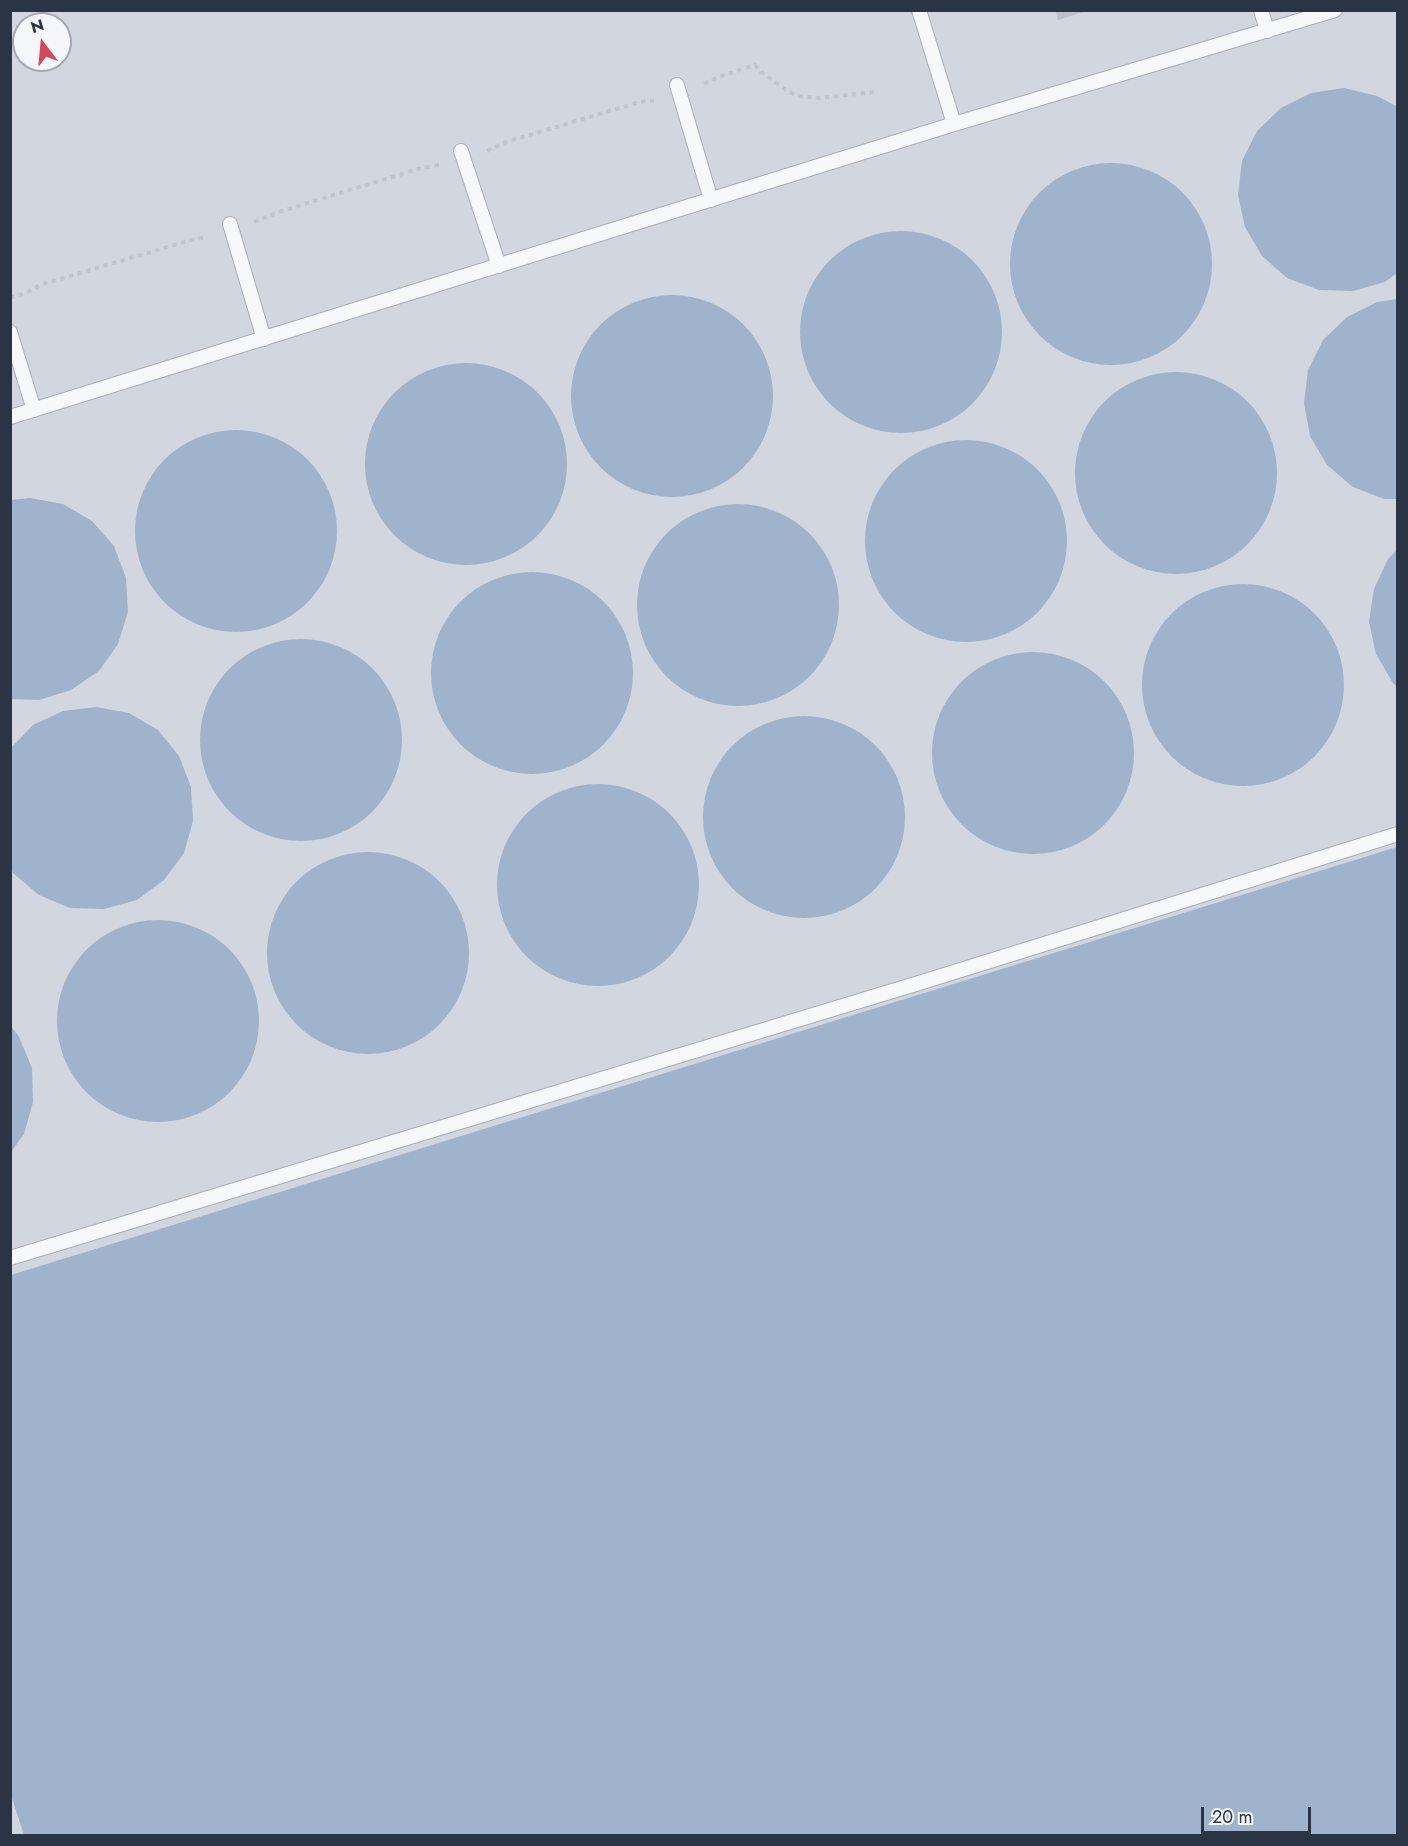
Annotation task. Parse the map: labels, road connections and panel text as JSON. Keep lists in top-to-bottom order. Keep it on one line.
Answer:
{"scale_bar":"20 m","north":"top"}
